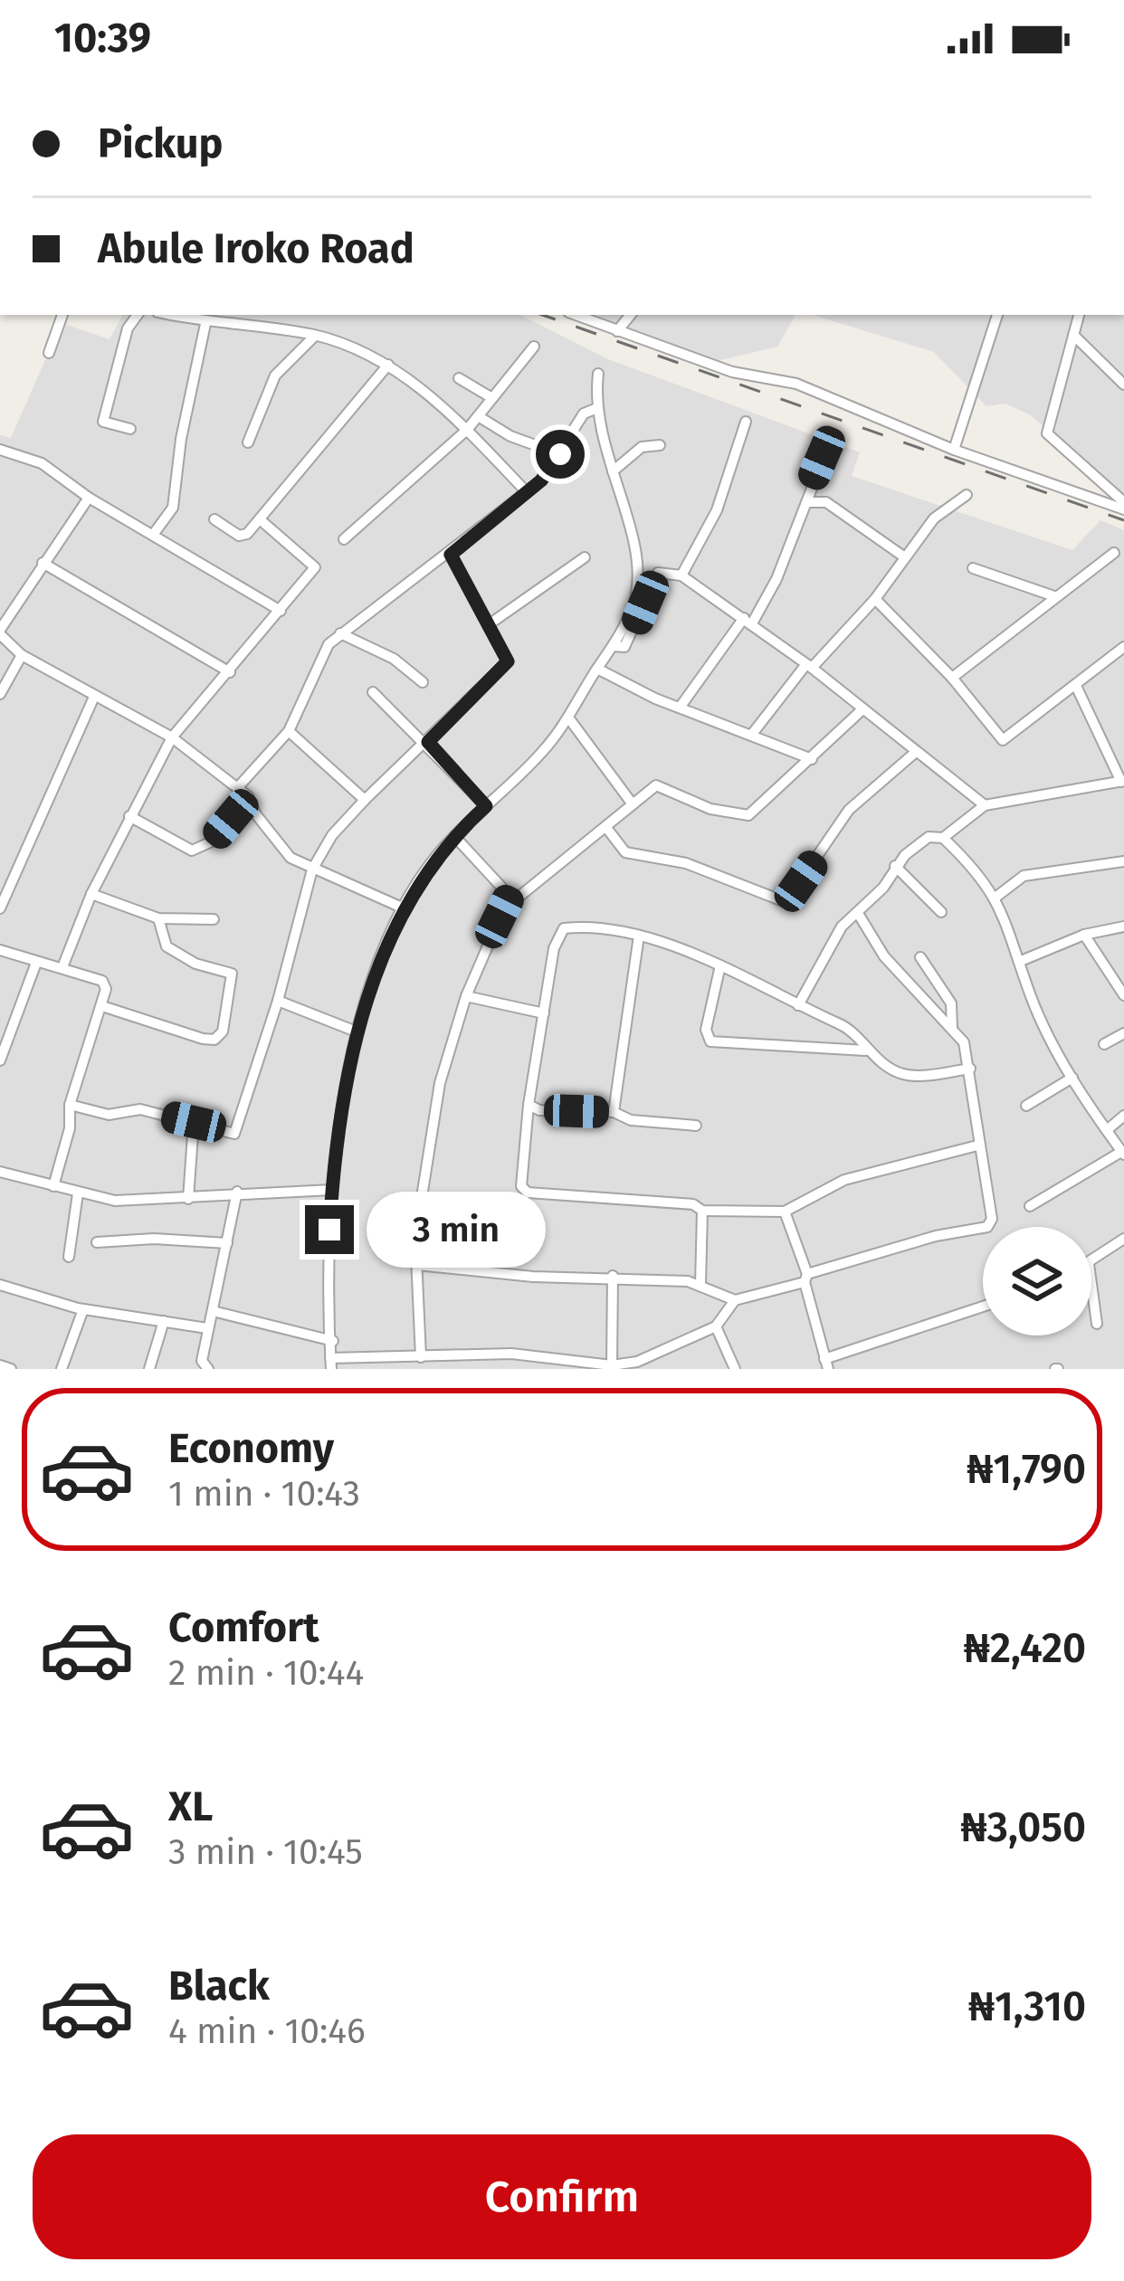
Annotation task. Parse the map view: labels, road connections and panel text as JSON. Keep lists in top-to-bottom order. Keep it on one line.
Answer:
{"page":{"status":"10:39","banner":["Pickup","Abule Iroko Road"],"bubble":"3 min","list":[{"name":"Economy","note":"1 min · 10:43","value":"₦1,790"},{"name":"Comfort","note":"2 min · 10:44","value":"₦2,420"},{"name":"XL","note":"3 min · 10:45","value":"₦3,050"},{"name":"Black","note":"4 min · 10:46","value":"₦1,310"}],"buttons":"Confirm"}}
